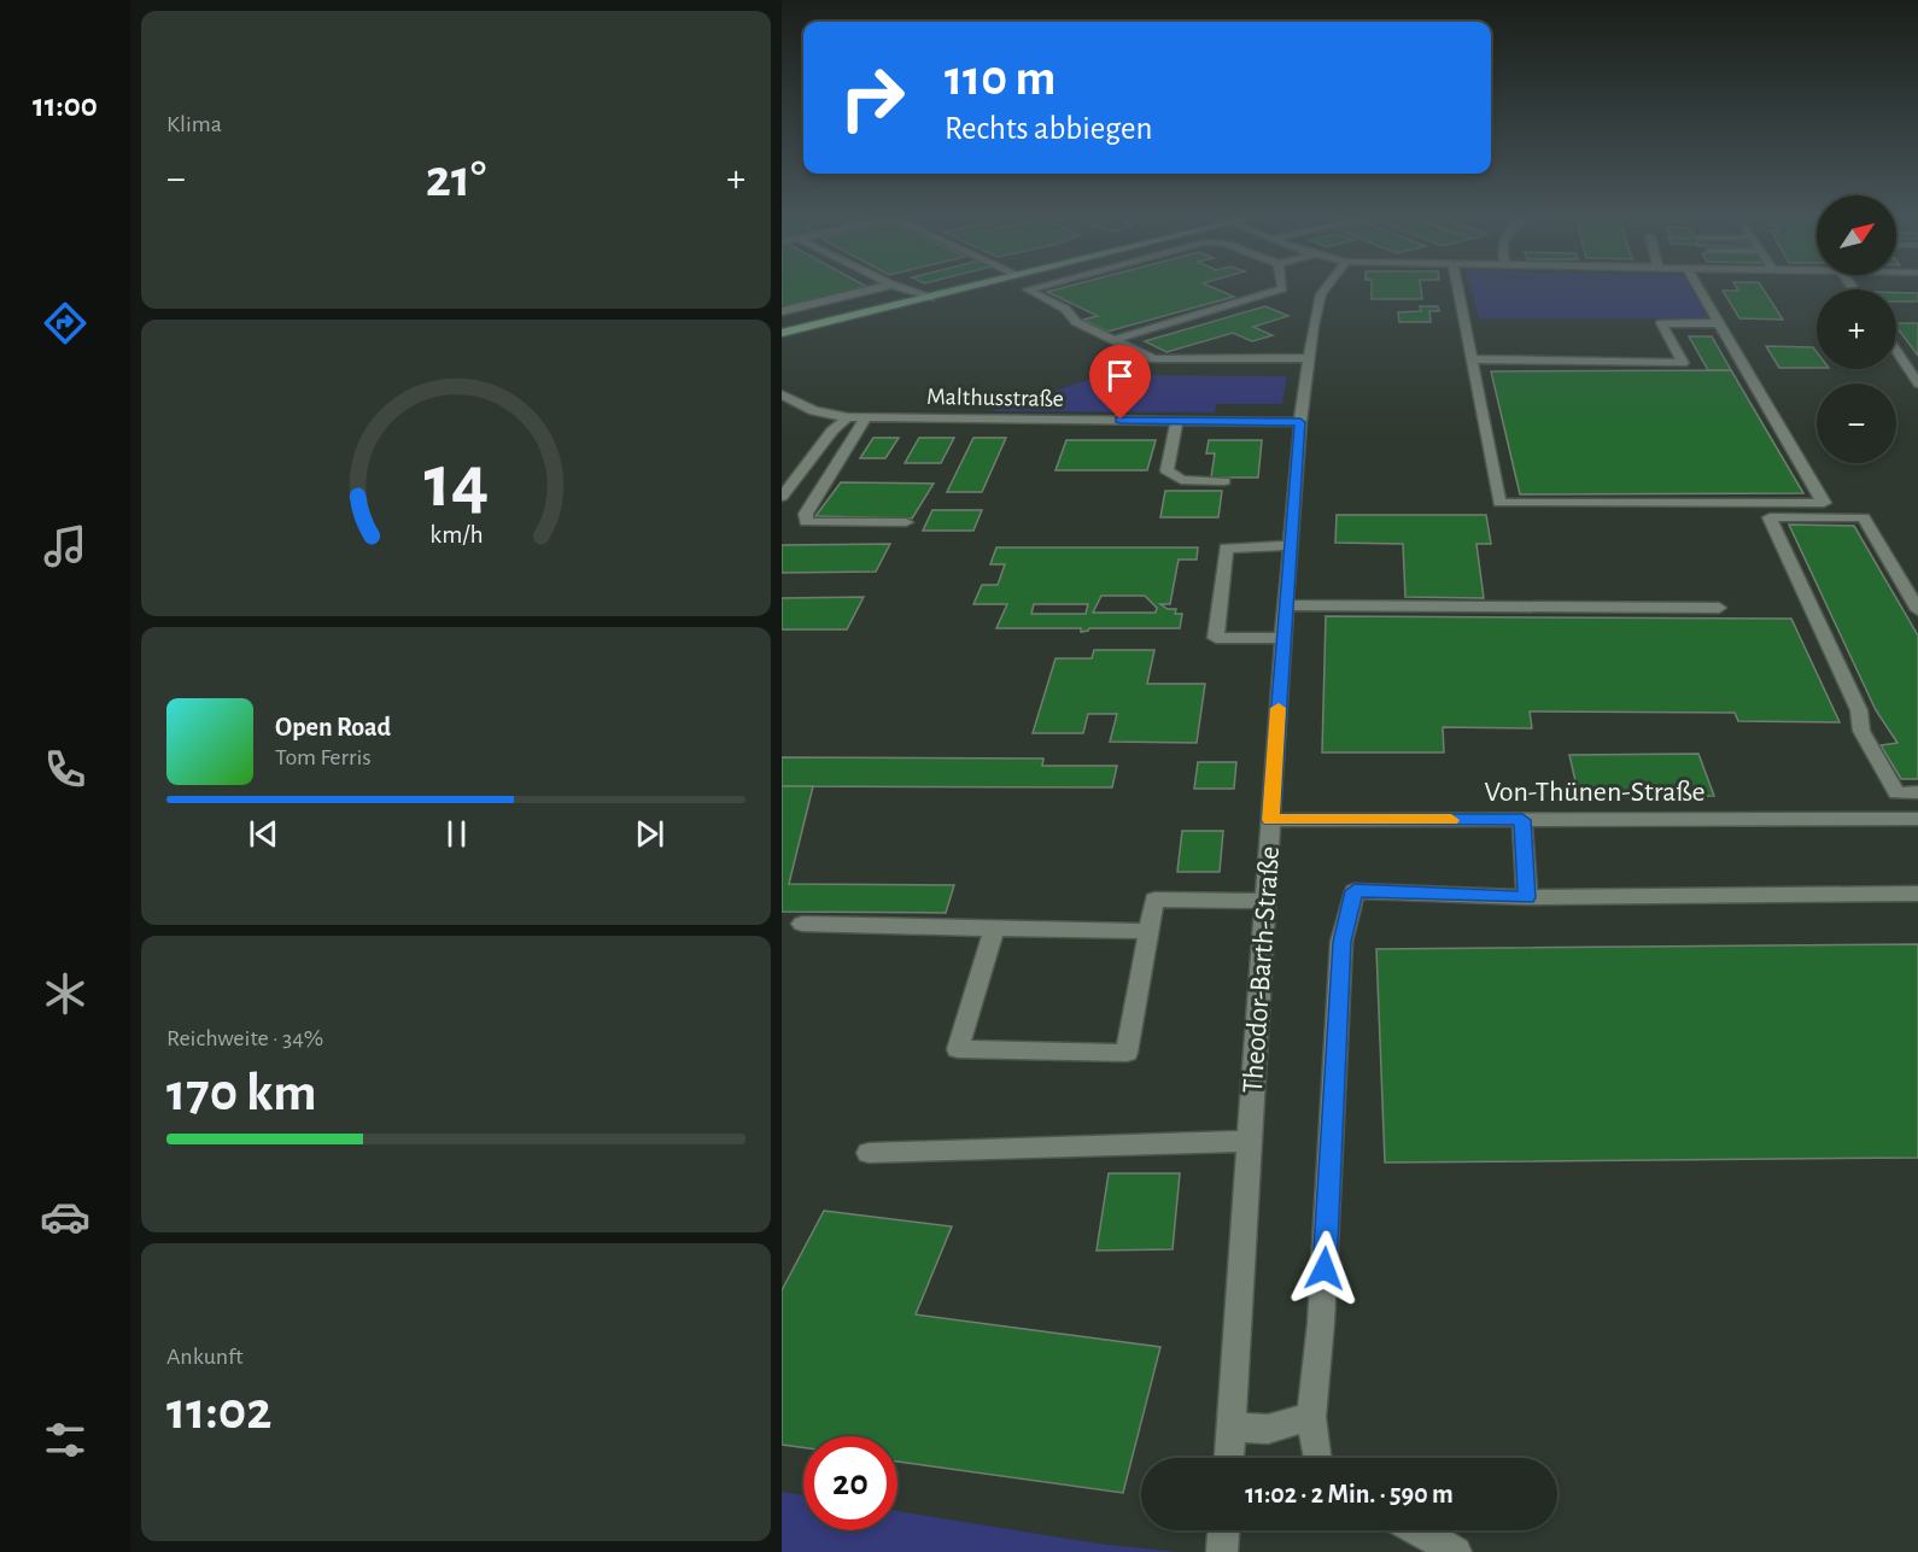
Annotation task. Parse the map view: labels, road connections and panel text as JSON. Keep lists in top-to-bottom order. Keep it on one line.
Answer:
{"streets":{"street":["Malthusstraße","Von-Thünen-Straße","Theodor-Barth-Straße"]},"crossings":[["Malthusstraße","Theodor-Barth-Straße"],["Von-Thünen-Straße","Theodor-Barth-Straße"]],"north":"top right","page":{"tabs":"11:00","tile":["Klima",["Reichweite · 34%","170 km"],["Ankunft","11:02"]],"turn":["110 m","Rechts abbiegen"],"heat":["−","21°","+"],"map_buttons":["+","−"],"song":["Open Road","Tom Ferris"],"limit":"20","trip":"11:02 · 2 Min. · 590 m","gauge":["14","km/h"]}}
